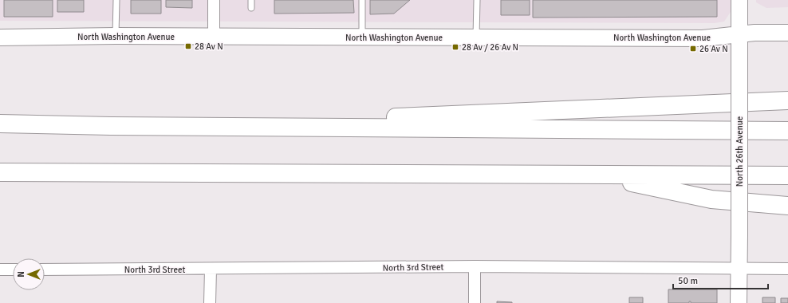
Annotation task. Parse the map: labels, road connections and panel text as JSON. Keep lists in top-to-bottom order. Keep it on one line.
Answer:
{"streets":{"street":["North Washington Avenue","North 26th Avenue","North 3rd Street"]},"crossings":[["North Washington Avenue","North 26th Avenue"],["North 26th Avenue","North 3rd Street"]],"places":{"transit":["28 Av N","28 Av / 26 Av N","26 Av N"]},"scale_bar":"50 m","north":"left"}
